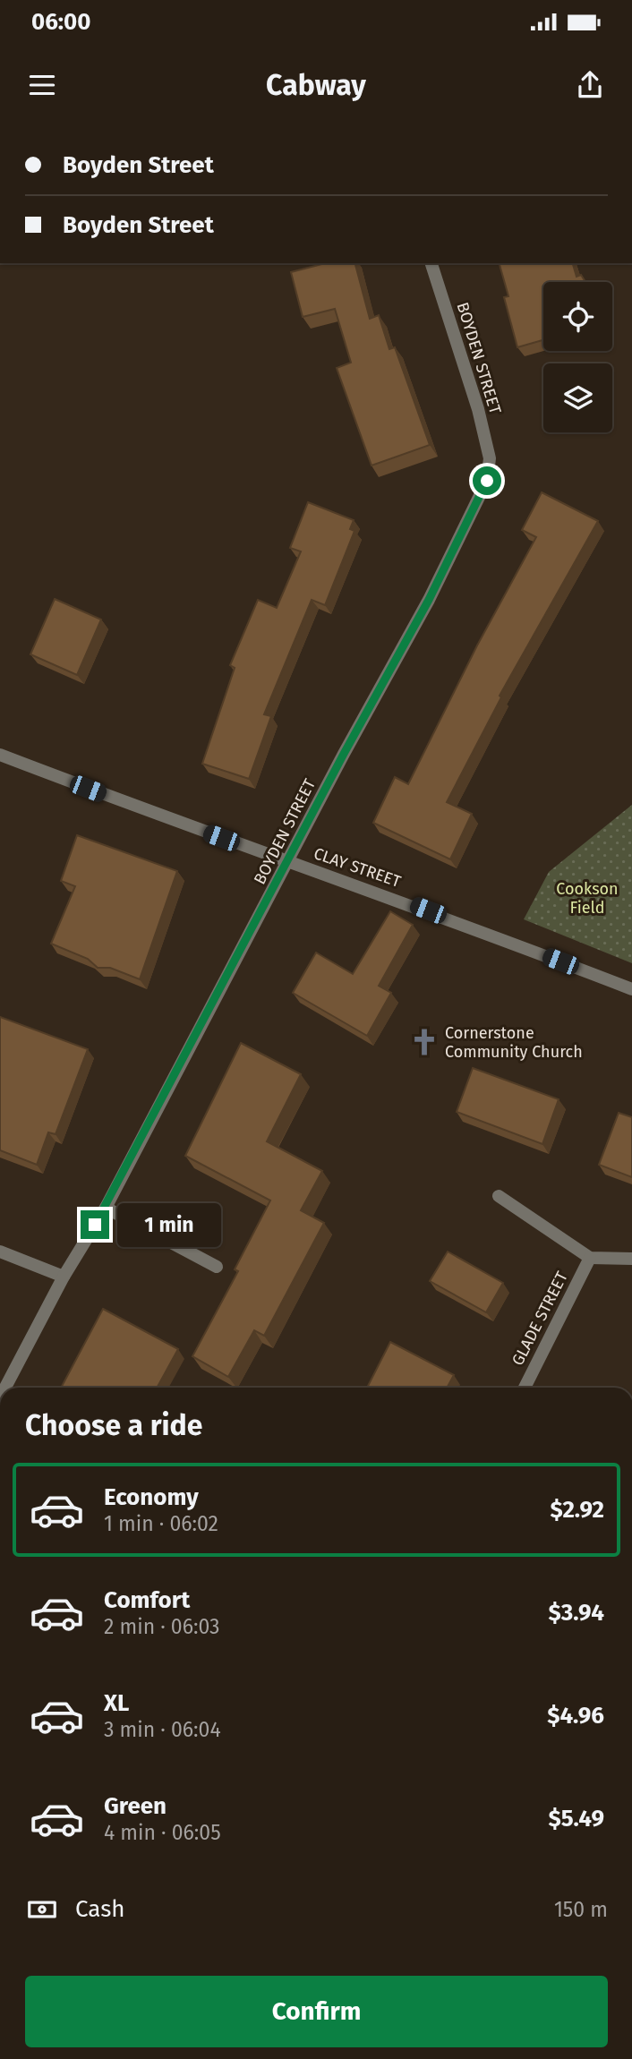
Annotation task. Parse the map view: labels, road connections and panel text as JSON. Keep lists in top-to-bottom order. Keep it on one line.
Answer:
{"streets":{"street":["BOYDEN STREET","CLAY STREET","GLADE STREET"]},"crossings":[["BOYDEN STREET","CLAY STREET"]],"parks":["Cookson Field"],"places":{"church":["Cornerstone Community Church"]},"page":{"status":"06:00","header":"Cabway","banner":["Boyden Street","Boyden Street"],"bubble":"1 min","heading":"Choose a ride","list":[{"name":"Economy","note":"1 min · 06:02","value":"$2.92"},{"name":"Comfort","note":"2 min · 06:03","value":"$3.94"},{"name":"XL","note":"3 min · 06:04","value":"$4.96"},{"name":"Green","note":"4 min · 06:05","value":"$5.49"}],"pay":["Cash","150 m"],"buttons":"Confirm"}}
